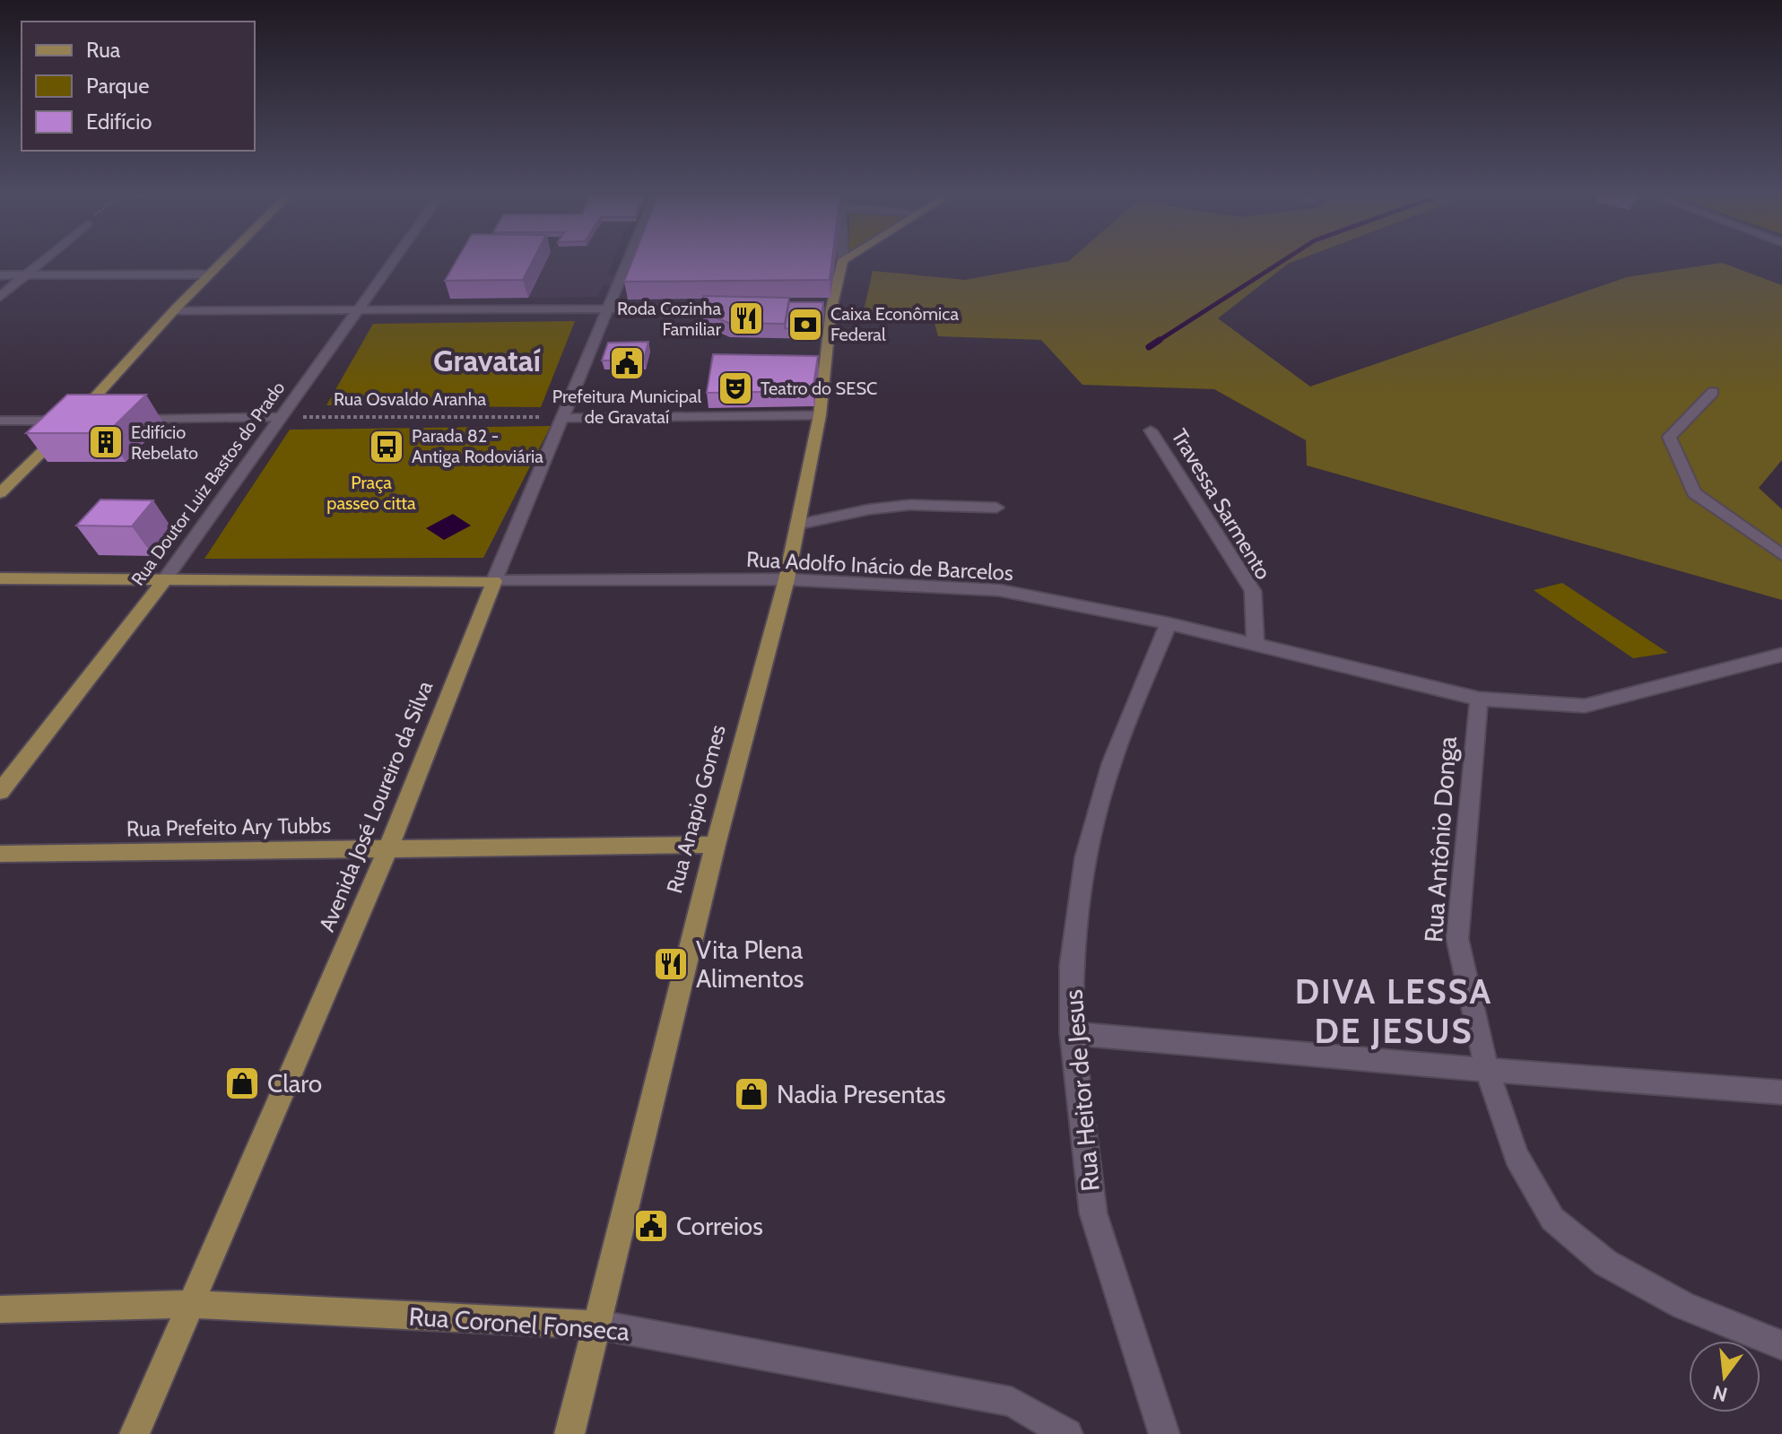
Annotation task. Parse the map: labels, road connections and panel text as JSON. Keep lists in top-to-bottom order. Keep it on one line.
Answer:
{"streets":{"main road":["Rua Doutor Luiz Bastos do Prado","Rua Adolfo Inácio de Barcelos","Avenida José Loureiro da Silva","Rua Anapio Gomes","Rua Prefeito Ary Tubbs","Rua Coronel Fonseca"],"street":["Travessa Sarmento","Rua Antônio Donga","Rua Heitor de Jesus"],"path":["Rua Osvaldo Aranha"]},"crossings":[["Rua Osvaldo Aranha","Rua Doutor Luiz Bastos do Prado"],["Rua Osvaldo Aranha","Avenida José Loureiro da Silva"],["Rua Doutor Luiz Bastos do Prado","Rua Adolfo Inácio de Barcelos"],["Travessa Sarmento","Rua Adolfo Inácio de Barcelos"],["Rua Adolfo Inácio de Barcelos","Avenida José Loureiro da Silva"],["Rua Adolfo Inácio de Barcelos","Rua Anapio Gomes"],["Rua Adolfo Inácio de Barcelos","Rua Antônio Donga"],["Rua Adolfo Inácio de Barcelos","Rua Heitor de Jesus"],["Avenida José Loureiro da Silva","Rua Prefeito Ary Tubbs"],["Avenida José Loureiro da Silva","Rua Coronel Fonseca"],["Rua Anapio Gomes","Rua Prefeito Ary Tubbs"],["Rua Anapio Gomes","Rua Coronel Fonseca"]],"districts":["Gravataí","DIVA LESSA DE JESUS"],"parks":["Praça passeo citta"],"places":{"restaurant":["Roda Cozinha Familiar","Vita Plena Alimentos"],"bank":["Caixa Econômica Federal"],"public building":["Prefeitura Municipal de Gravataí","Correios"],"theatre":["Teatro do SESC"],"building":["Edifício Rebelato"],"bus stop":["Parada 82 - Antiga Rodoviária"],"shop":["Claro","Nadia Presentas"]},"legend":["Rua","Parque","Edifício"],"north":"bottom"}
